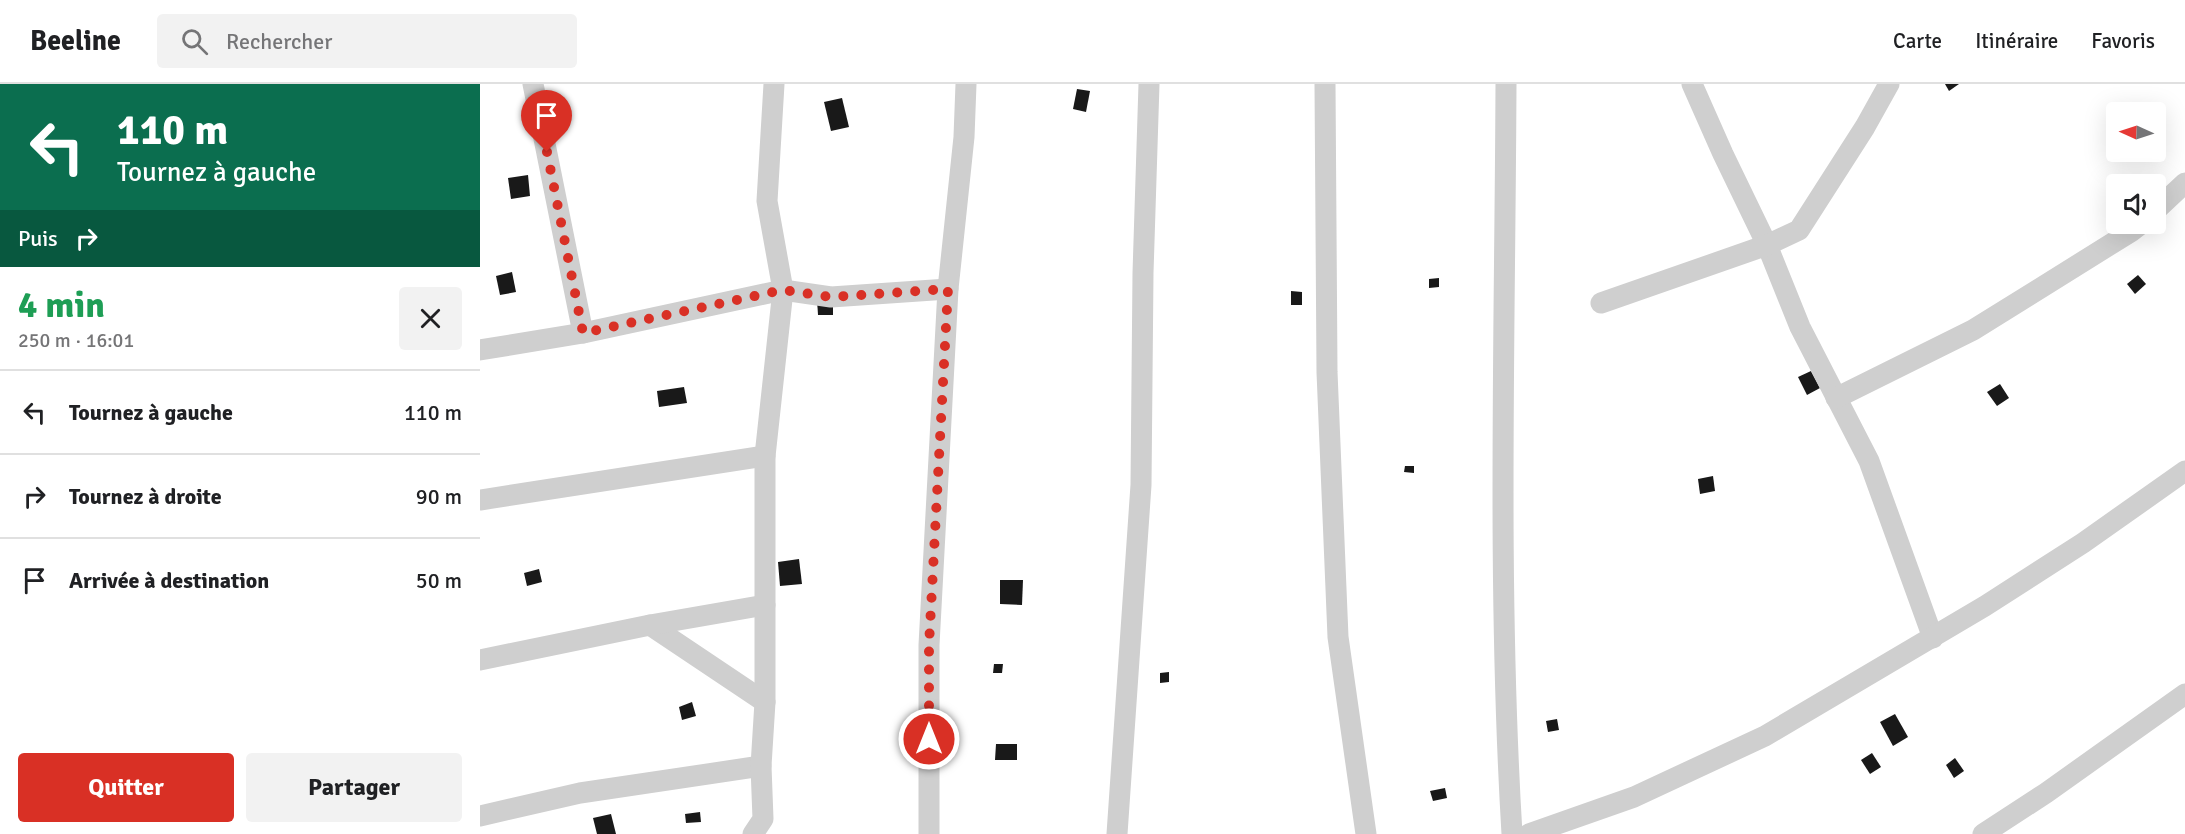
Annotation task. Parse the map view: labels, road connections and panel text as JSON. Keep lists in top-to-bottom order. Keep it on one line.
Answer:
{"north":"left","page":{"header":"Beeline","search":"Rechercher","nav":["Carte","Itinéraire","Favoris"],"turn":["110 m","Tournez à gauche"],"then":"Puis","heading":["4 min","250 m · 16:01"],"list":[{"name":"Tournez à gauche","value":"110 m"},{"name":"Tournez à droite","value":"90 m"},{"name":"Arrivée à destination","value":"50 m"}],"buttons":["Quitter","Partager"]}}
